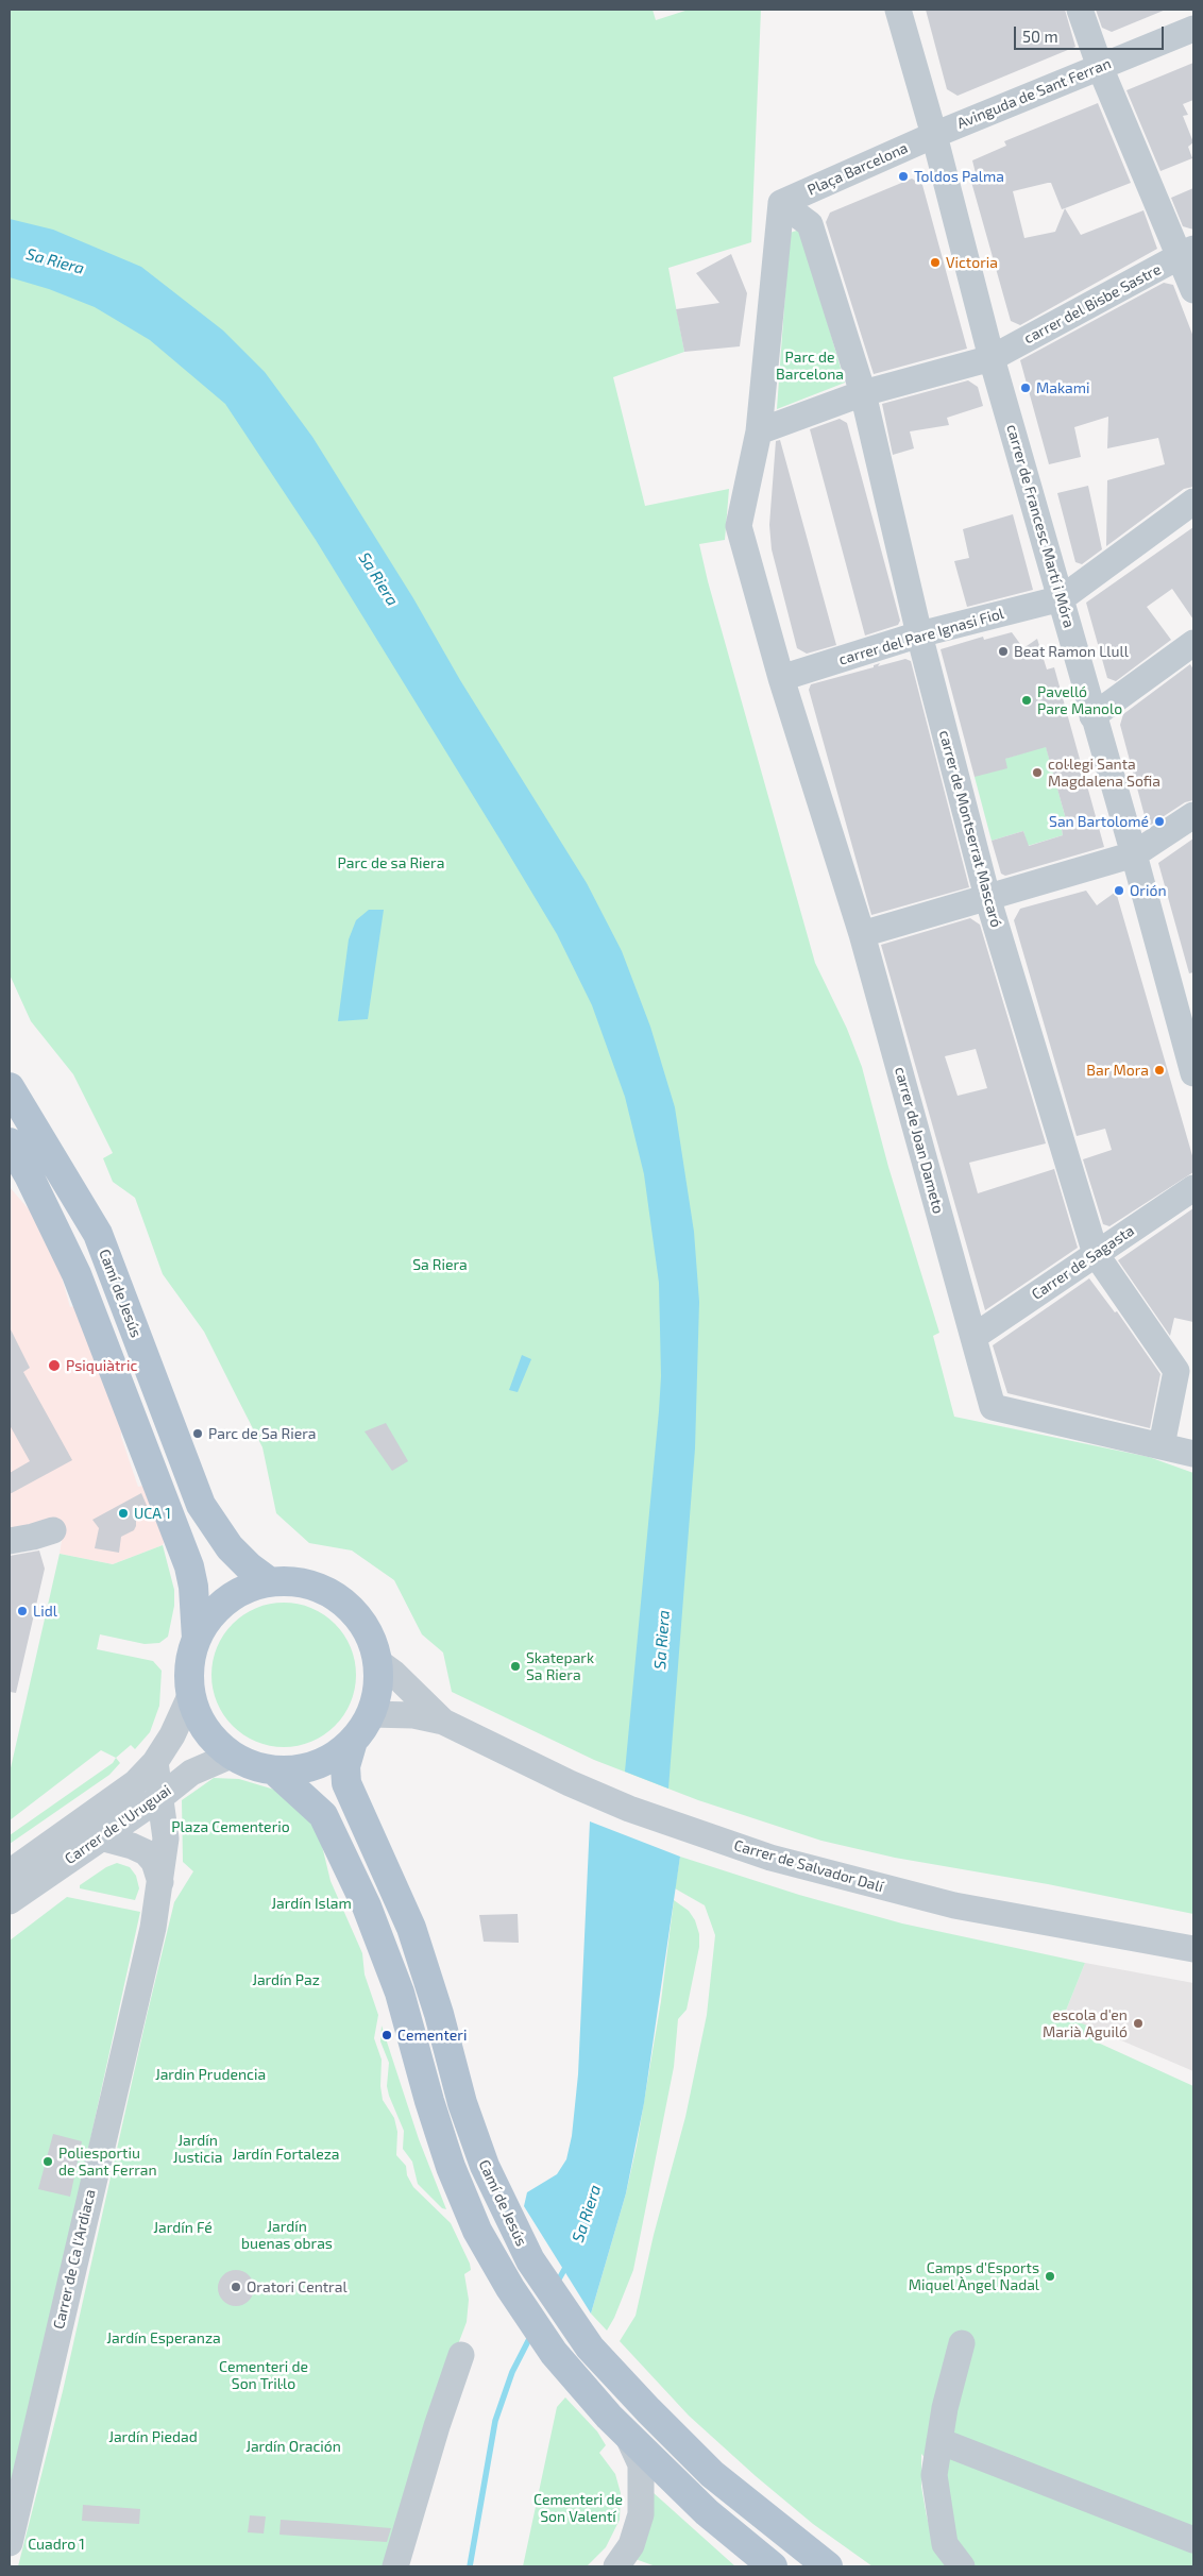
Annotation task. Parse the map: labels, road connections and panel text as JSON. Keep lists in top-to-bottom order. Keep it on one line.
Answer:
{"streets":{"main road":["Camí de Jesús"],"street":["Avinguda de Sant Ferran","Plaça Barcelona","carrer del Bisbe Sastre","carrer de Francesc Martí i Móra","carrer del Pare Ignasi Fiol","carrer de Montserrat Mascaró","carrer de Joan Dameto","Carrer de Sagasta","Carrer de l'Uruguai","Carrer de Salvador Dalí","Carrer de Ca l'Ardiaca"]},"crossings":[["Avinguda de Sant Ferran","Plaça Barcelona"],["Avinguda de Sant Ferran","carrer de Francesc Martí i Móra"],["Plaça Barcelona","carrer de Francesc Martí i Móra"],["Plaça Barcelona","carrer de Montserrat Mascaró"],["Plaça Barcelona","carrer de Joan Dameto"],["carrer del Bisbe Sastre","carrer de Francesc Martí i Móra"],["carrer del Bisbe Sastre","carrer de Montserrat Mascaró"],["carrer del Bisbe Sastre","carrer de Joan Dameto"],["carrer de Francesc Martí i Móra","carrer del Pare Ignasi Fiol"],["carrer del Pare Ignasi Fiol","carrer de Montserrat Mascaró"],["carrer del Pare Ignasi Fiol","carrer de Joan Dameto"],["carrer de Montserrat Mascaró","carrer de Joan Dameto"],["carrer de Montserrat Mascaró","Carrer de Sagasta"],["carrer de Joan Dameto","Carrer de Sagasta"],["Camí de Jesús","Carrer de l'Uruguai"],["Camí de Jesús","Carrer de Salvador Dalí"],["Carrer de l'Uruguai","Carrer de Salvador Dalí"],["Carrer de l'Uruguai","Carrer de Ca l'Ardiaca"]],"water":["Sa Riera"],"parks":["Parc de Barcelona","Parc de sa Riera","Sa Riera","Plaza Cementerio","Jardín Islam","Jardín Paz","Jardin Prudencia","Jardín Justicia","Jardín Fortaleza","Jardín buenas obras","Jardín Fé","Jardín Esperanza","Cementeri de Son Tril·lo","Jardín Piedad","Jardín Oración","Cementeri de Son Valentí","Cuadro 1"],"places":["Toldos Palma","Victoria","Makami","Beat Ramon Llull","Pavelló Pare Manolo","col·legi Santa Magdalena Sofia","San Bartolomé","Orión","Bar Mora","Psiquiàtric","Parc de Sa Riera","UCA 1","Lidl","Skatepark Sa Riera","escola d'en Marià Aguiló","Cementeri","Poliesportiu de Sant Ferran","Camps d'Esports Miquel Àngel Nadal","Oratori Central"],"scale_bar":"50 m"}
